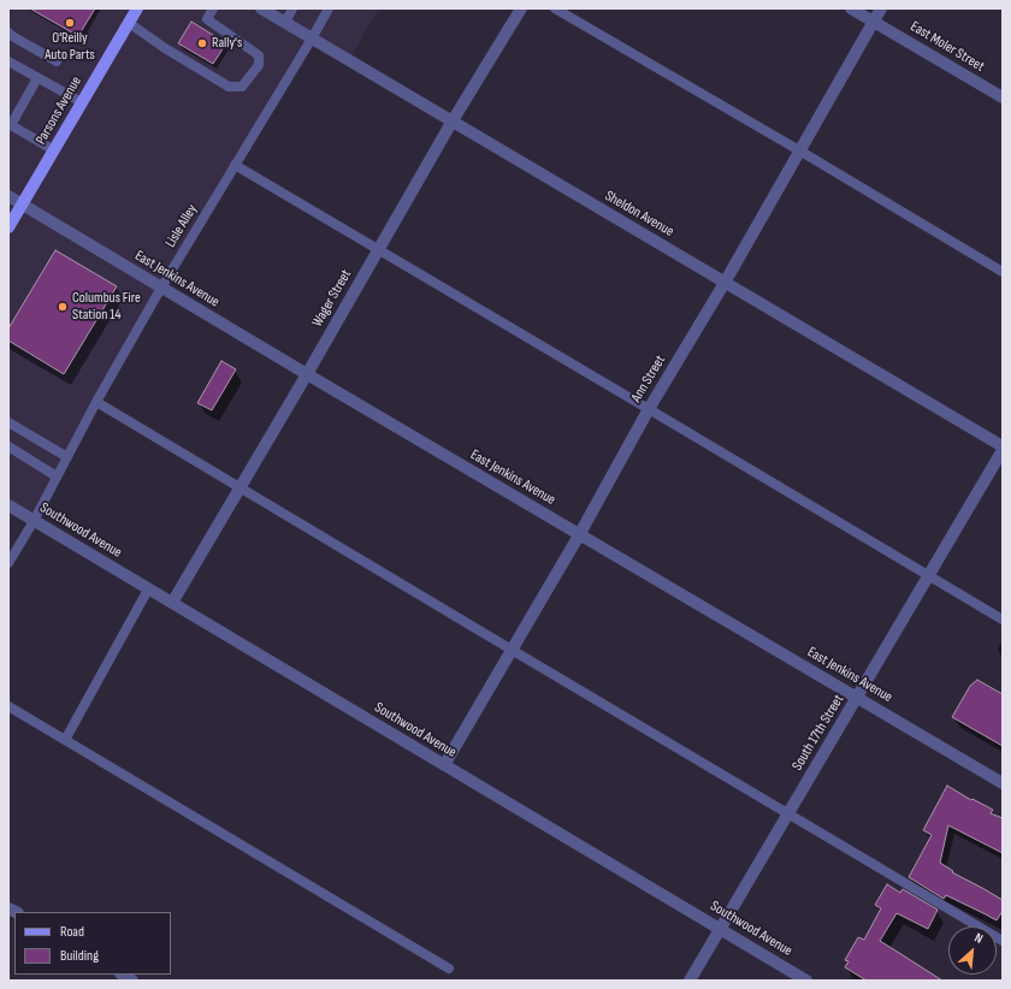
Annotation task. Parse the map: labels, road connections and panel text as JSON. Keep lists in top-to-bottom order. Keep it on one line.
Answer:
{"streets":{"main road":["Parsons Avenue"],"street":["East Moler Street","Sheldon Avenue","East Jenkins Avenue","Wager Street","Ann Street","Southwood Avenue","South 17th Street"],"lane":["Lisle Alley"]},"crossings":[["East Moler Street","Ann Street"],["Parsons Avenue","East Jenkins Avenue"],["Sheldon Avenue","Lisle Alley"],["Sheldon Avenue","Wager Street"],["Sheldon Avenue","Ann Street"],["Sheldon Avenue","South 17th Street"],["Lisle Alley","East Jenkins Avenue"],["Lisle Alley","Southwood Avenue"],["East Jenkins Avenue","Wager Street"],["East Jenkins Avenue","Ann Street"],["East Jenkins Avenue","South 17th Street"],["Wager Street","Southwood Avenue"],["Ann Street","Southwood Avenue"],["Southwood Avenue","South 17th Street"]],"places":["O'Reilly Auto Parts","Rally's","Columbus Fire Station 14"],"legend":["Road","Building"],"north":"top right"}
